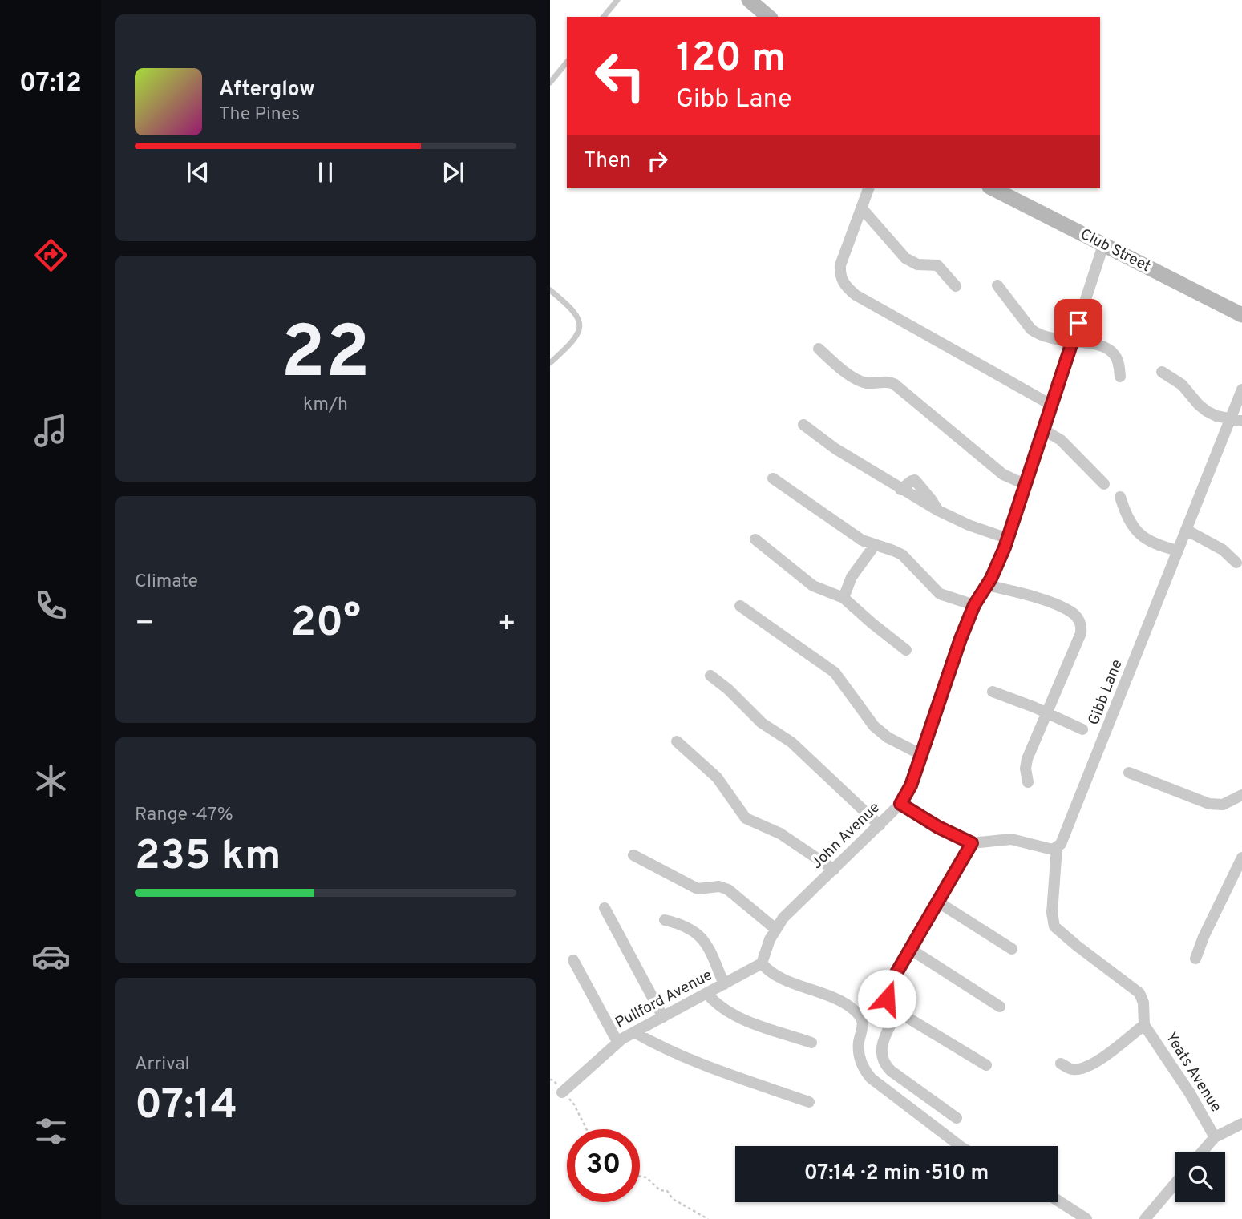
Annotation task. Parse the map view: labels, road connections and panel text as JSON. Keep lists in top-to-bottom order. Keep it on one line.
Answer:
{"streets":{"main road":["Club Street"],"street":["Gibb Lane","John Avenue","Pullford Avenue","Yeats Avenue"]},"crossings":[["Club Street","John Avenue"],["Gibb Lane","Yeats Avenue"],["John Avenue","Pullford Avenue"]],"page":{"tabs":"07:12","turn":["120 m","Gibb Lane"],"song":["Afterglow","The Pines"],"then":"Then","tile":[["22","km/h"],"Climate",["Range · 47%","235 km"],["Arrival","07:14"]],"heat":["−","20°","+"],"limit":"30","trip":"07:14 · 2 min · 510 m"}}
